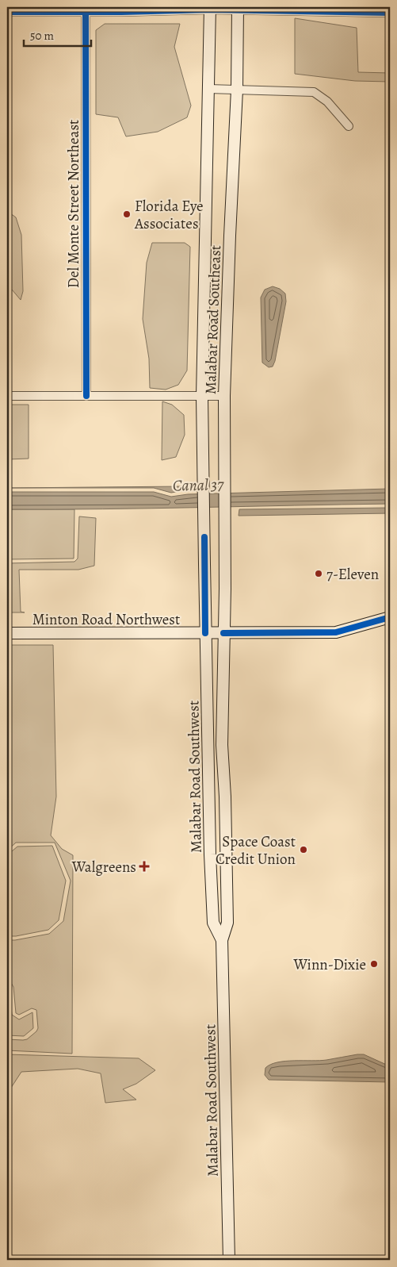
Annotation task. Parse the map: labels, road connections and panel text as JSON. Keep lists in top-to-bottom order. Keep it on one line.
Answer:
{"streets":{"main road":["Malabar Road Southeast","Minton Road Northwest","Malabar Road Southwest"],"street":["Del Monte Street Northeast"]},"crossings":[["Malabar Road Southeast","Minton Road Northwest"],["Malabar Road Southeast","Malabar Road Southwest"],["Minton Road Northwest","Malabar Road Southwest"]],"water":["Canal 37"],"places":{"other":["Florida Eye Associates","7-Eleven","Space Coast Credit Union","Winn-Dixie"],"health":["Walgreens"]},"scale_bar":"50 m"}
